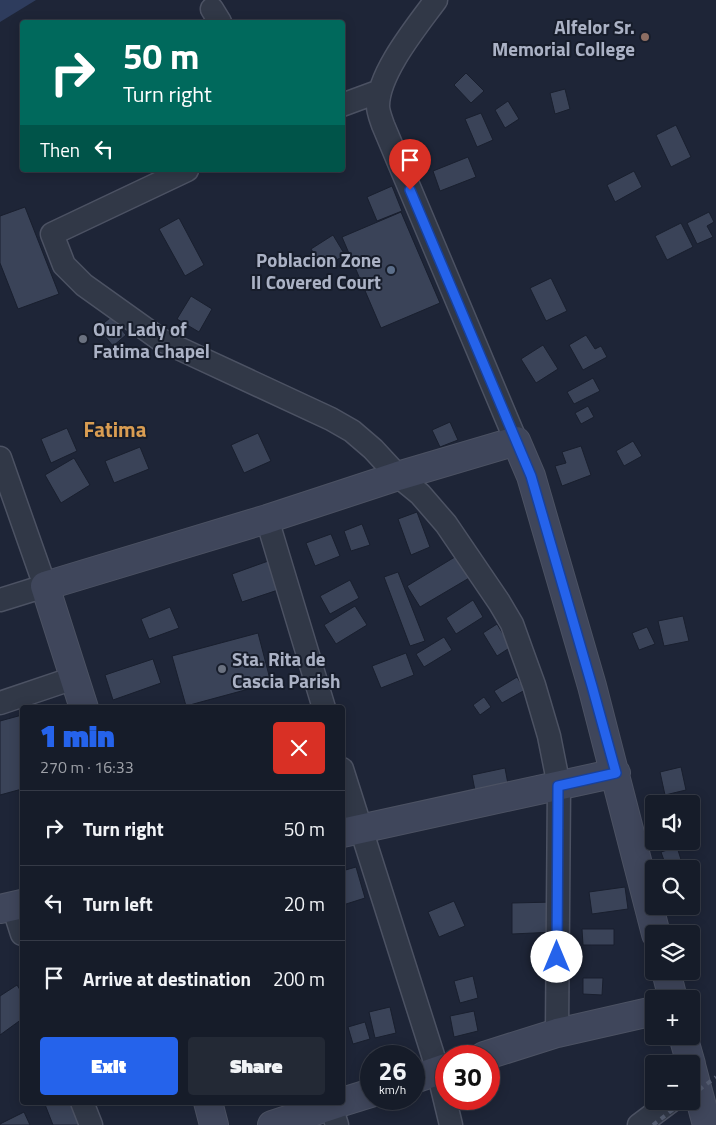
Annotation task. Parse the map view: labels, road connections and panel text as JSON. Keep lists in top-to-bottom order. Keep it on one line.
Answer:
{"districts":["Fatima"],"places":["Alfelor Sr. Memorial College","Poblacion Zone II Covered Court","Our Lady of Fatima Chapel","Sta. Rita de Cascia Parish"],"page":{"turn":["50 m","Turn right"],"then":"Then","heading":["1 min","270 m · 16:33"],"list":[{"name":"Turn right","value":"50 m"},{"name":"Turn left","value":"20 m"},{"name":"Arrive at destination","value":"200 m"}],"map_buttons":["+","−"],"buttons":["Exit","Share"],"speed":"26 km/h","limit":"30"}}
